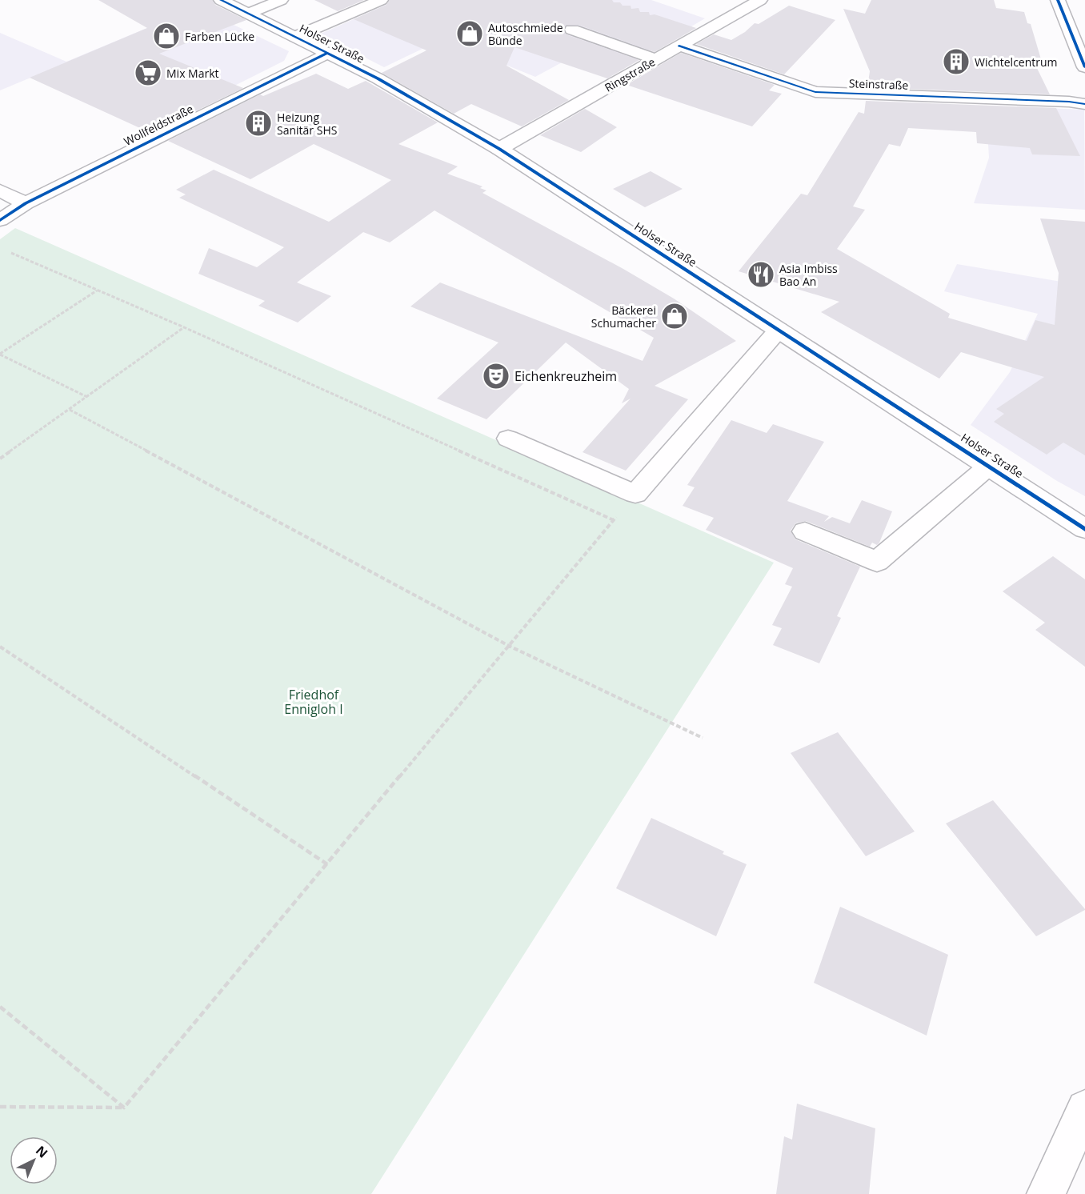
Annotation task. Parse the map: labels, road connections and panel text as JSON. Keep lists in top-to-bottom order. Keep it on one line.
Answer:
{"streets":{"street":["Holser Straße","Ringstraße","Steinstraße","Wollfeldstraße"]},"crossings":[["Holser Straße","Ringstraße"],["Holser Straße","Wollfeldstraße"],["Ringstraße","Steinstraße"]],"parks":["Friedhof Ennigloh I"],"places":{"shop":["Autoschmiede Bünde","Farben Lücke","Bäckerei Schumacher"],"building":["Wichtelcentrum","Heizung Sanitär SHS"],"supermarket":["Mix Markt"],"restaurant":["Asia Imbiss Bao An"],"theatre":["Eichenkreuzheim"]},"north":"top right"}
